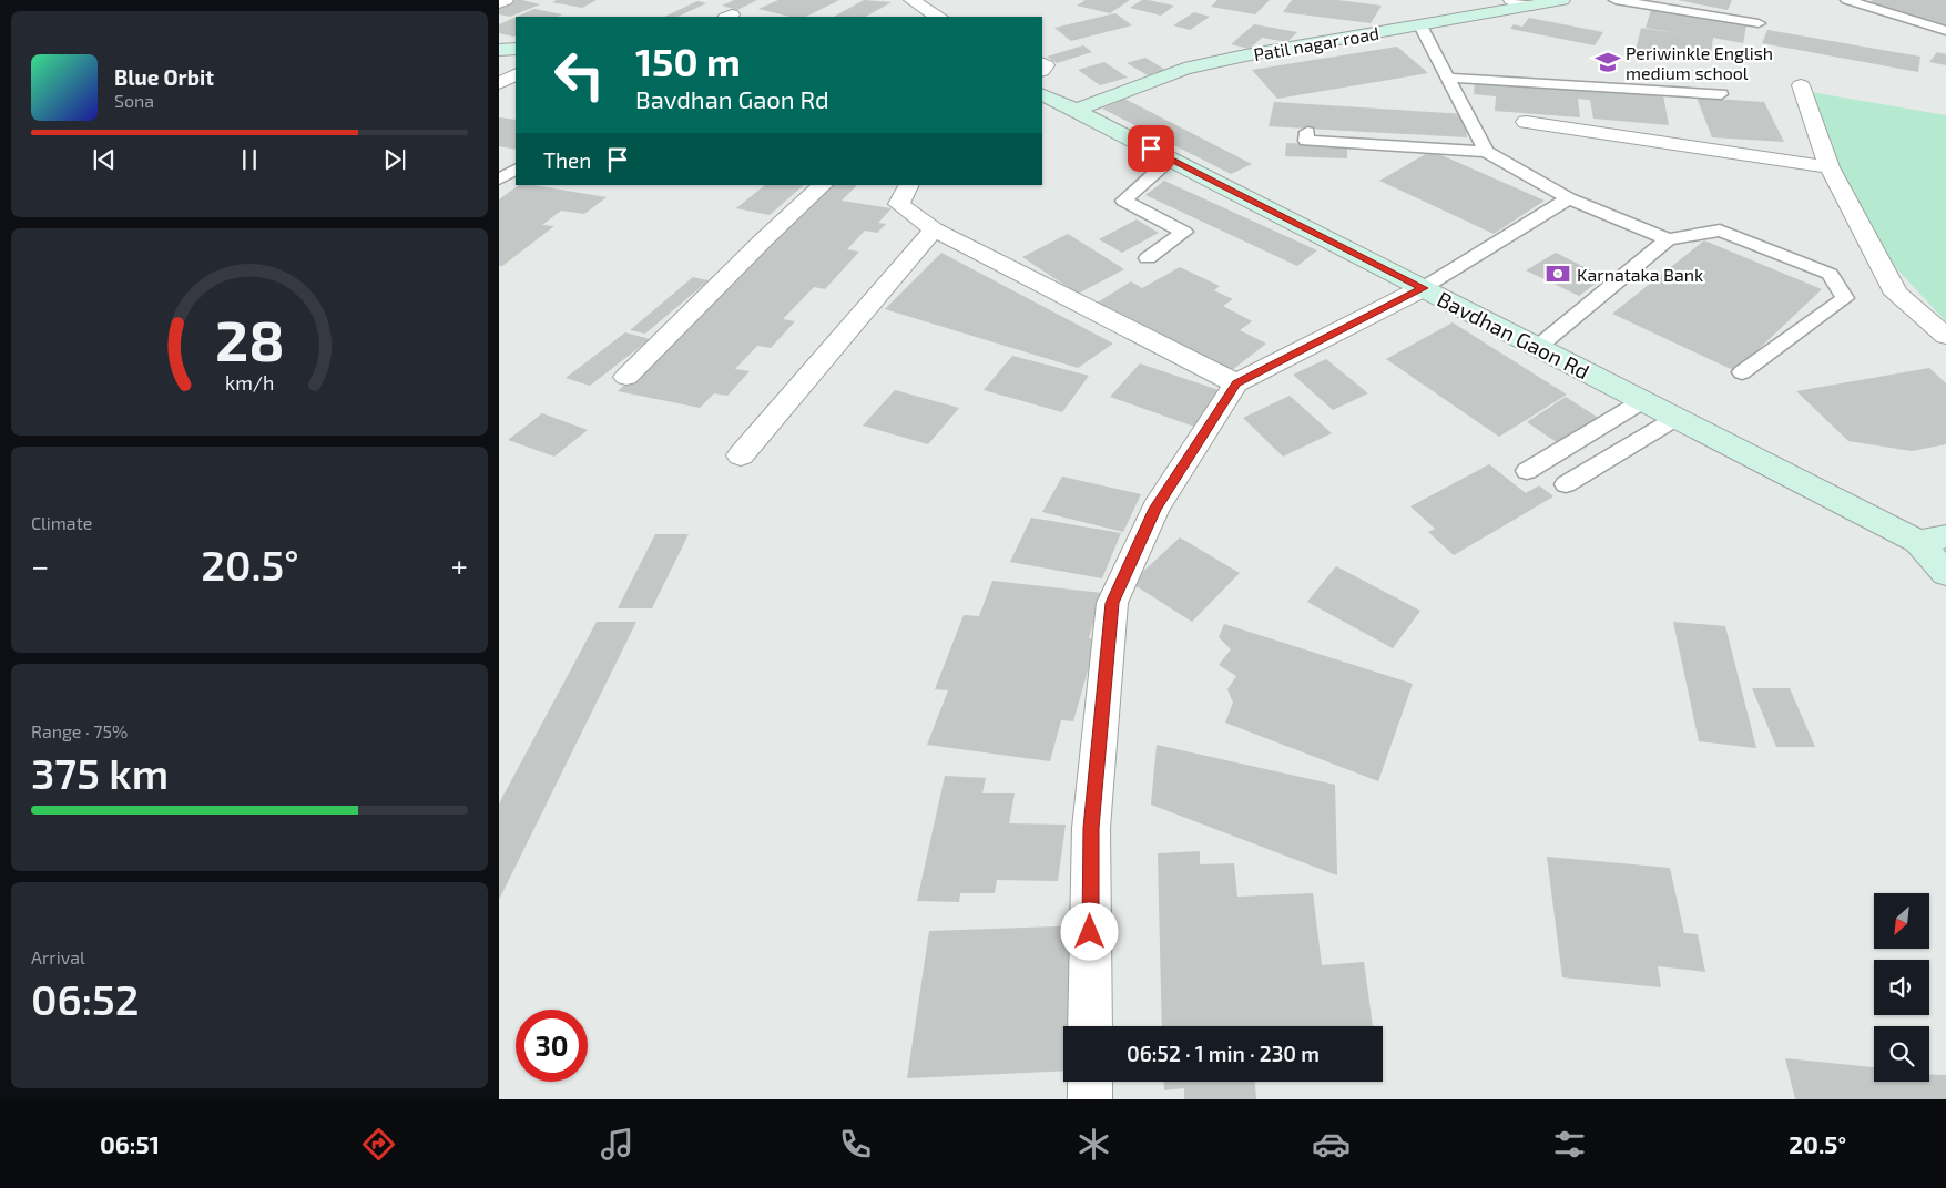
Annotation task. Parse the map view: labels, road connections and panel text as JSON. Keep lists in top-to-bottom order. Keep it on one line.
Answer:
{"streets":{"street":["Patil nagar road","Bavdhan Gaon Rd"]},"crossings":[["Patil nagar road","Bavdhan Gaon Rd"]],"places":{"school or university":["Periwinkle English medium school"],"bank":["Karnataka Bank"]},"north":"bottom left","page":{"turn":["150 m","Bavdhan Gaon Rd"],"song":["Blue Orbit","Sona"],"then":"Then","tile":["Climate",["Range · 75%","375 km"],["Arrival","06:52"]],"heat":["−","20.5°","+"],"limit":"30","trip":"06:52 · 1 min · 230 m","tabs":["06:51","20.5°"],"gauge":["28","km/h"]}}
